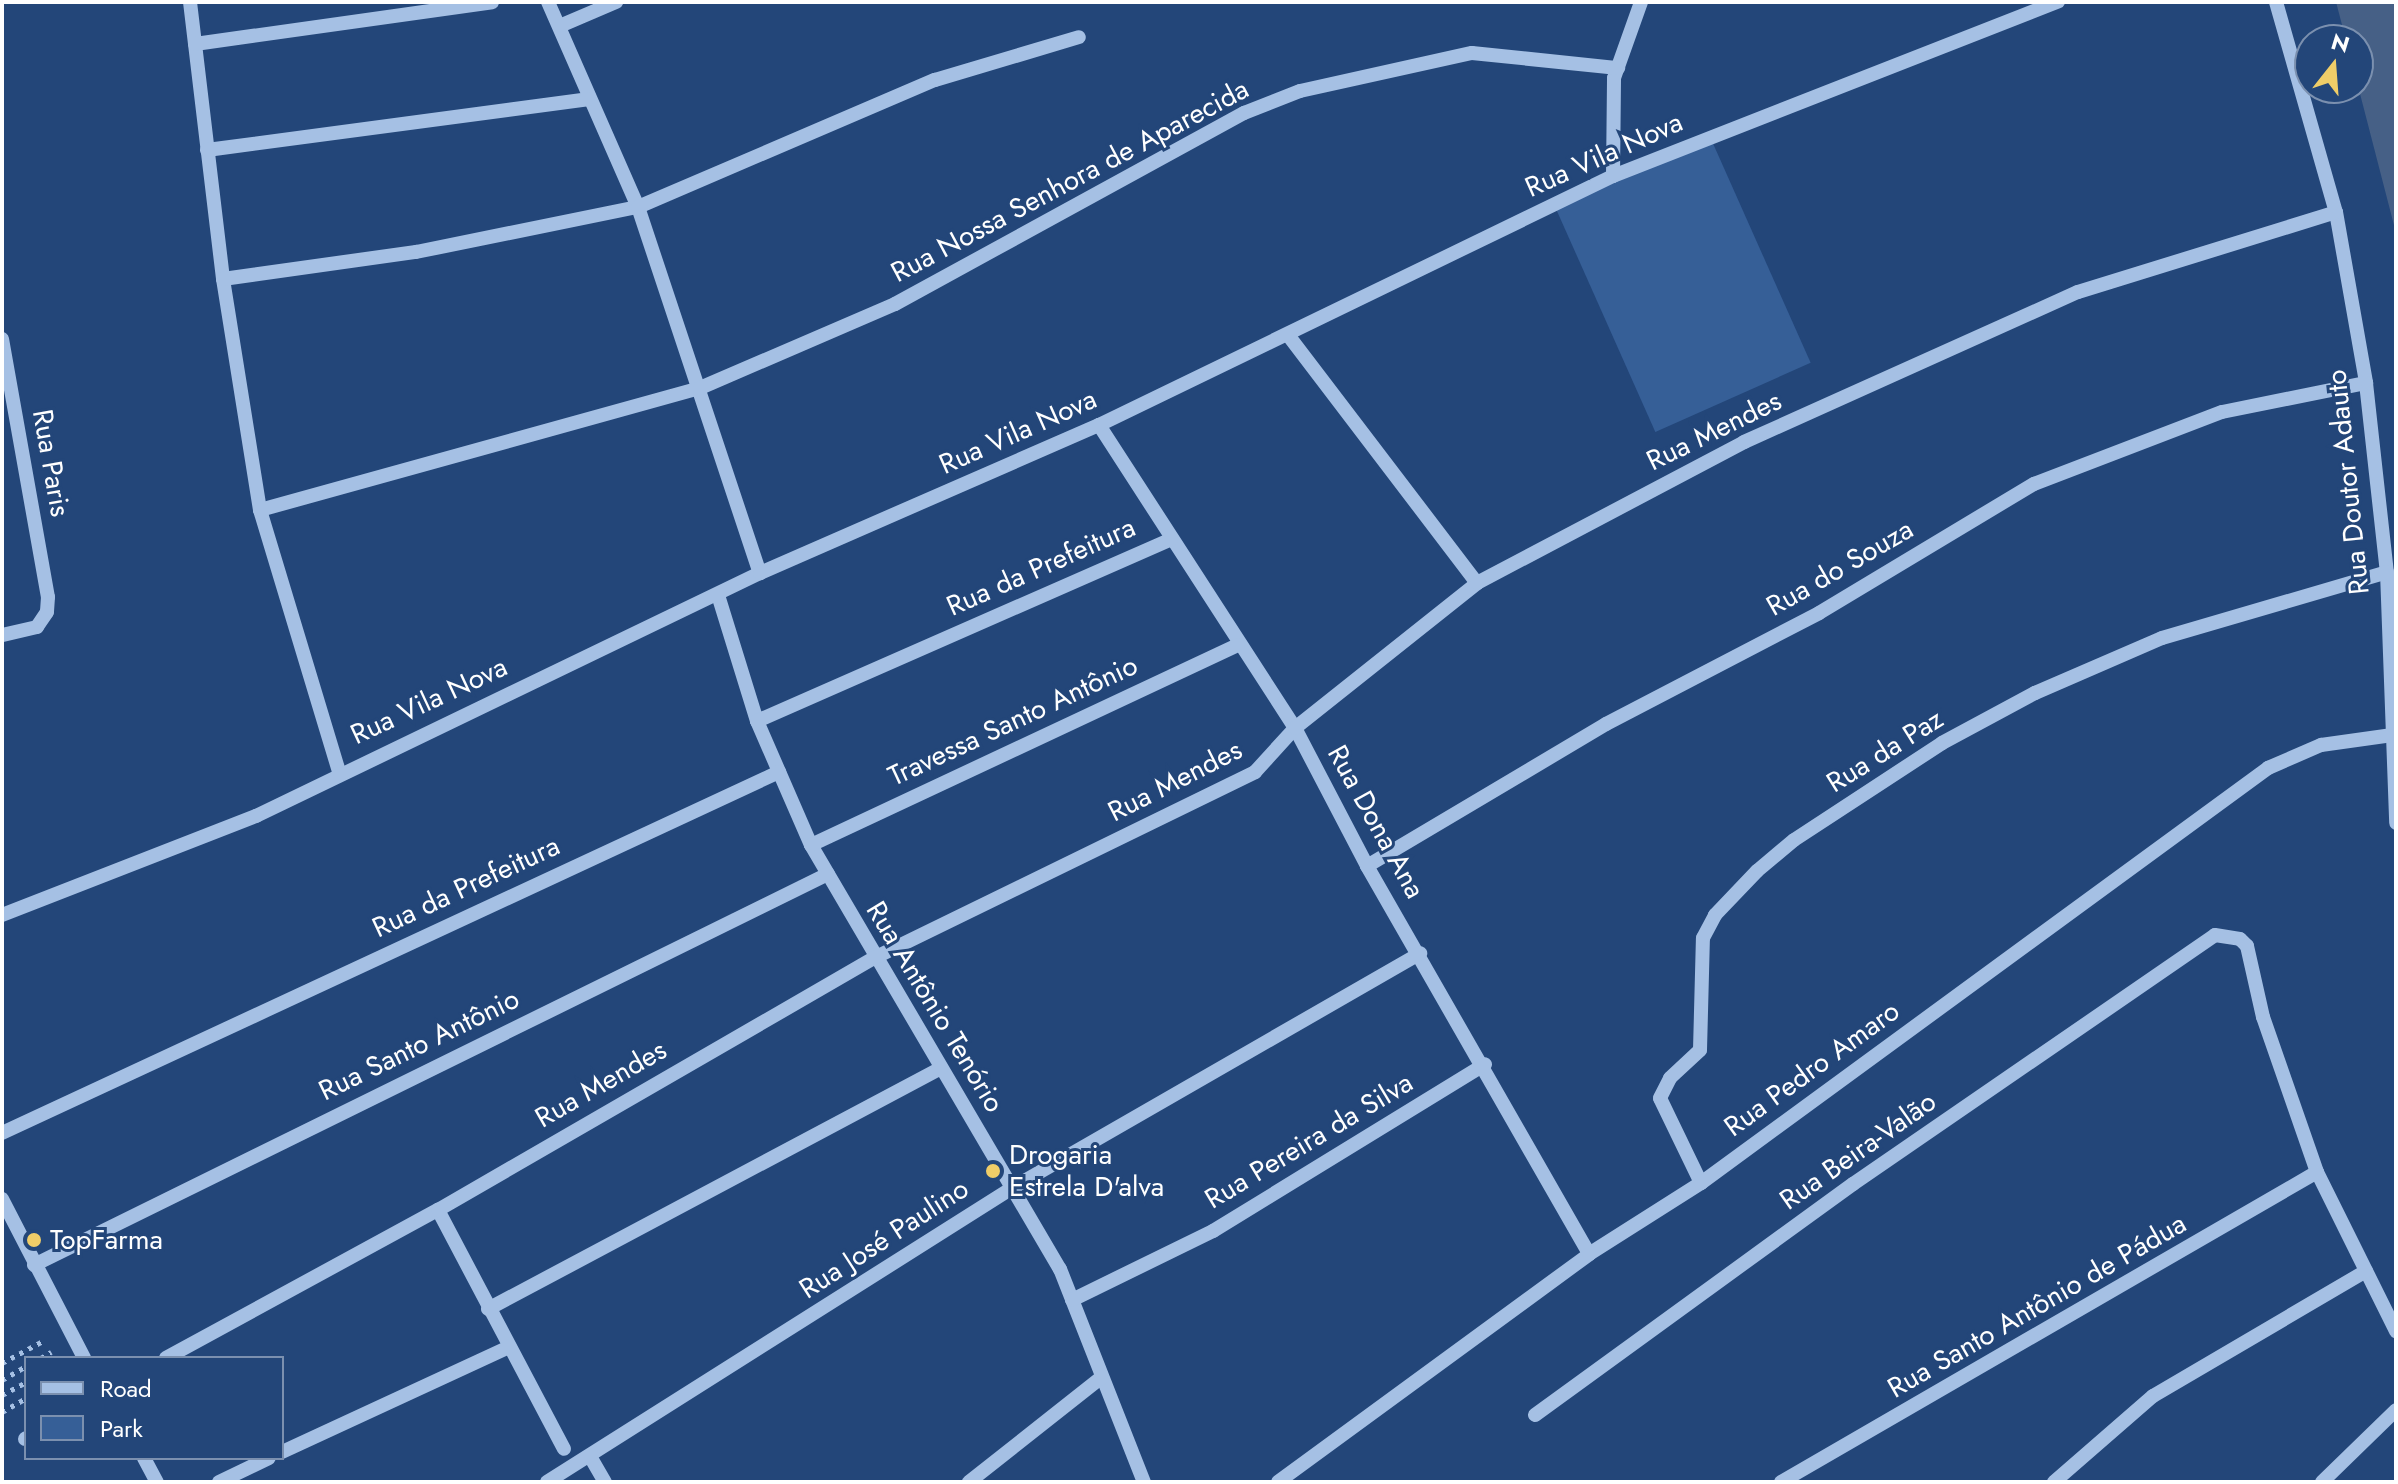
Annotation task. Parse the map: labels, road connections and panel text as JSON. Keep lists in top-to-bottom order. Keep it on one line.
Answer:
{"streets":{"street":["Rua Vila Nova","Rua Nossa Senhora de Aparecida","Rua Mendes","Rua Paris","Rua Doutor Adauto","Rua da Prefeitura","Rua do Souza","Travessa Santo Antônio","Rua da Paz","Rua Dona Ana","Rua Antônio Tenório","Rua Santo Antônio","Rua Pedro Amaro","Rua Pereira da Silva","Rua Beira-Valão","Rua José Paulino","Rua Santo Antônio de Pádua"]},"crossings":[["Rua Vila Nova","Rua Dona Ana"],["Rua Vila Nova","Rua Antônio Tenório"],["Rua Mendes","Rua Doutor Adauto"],["Rua Mendes","Rua Dona Ana"],["Rua Mendes","Rua Antônio Tenório"],["Rua Doutor Adauto","Rua do Souza"],["Rua Doutor Adauto","Rua da Paz"],["Rua Doutor Adauto","Rua Pedro Amaro"],["Rua da Prefeitura","Rua Dona Ana"],["Rua da Prefeitura","Rua Antônio Tenório"],["Rua do Souza","Rua Dona Ana"],["Travessa Santo Antônio","Rua Dona Ana"],["Travessa Santo Antônio","Rua Antônio Tenório"],["Rua da Paz","Rua Pedro Amaro"],["Rua Dona Ana","Rua Pedro Amaro"],["Rua Dona Ana","Rua Pereira da Silva"],["Rua Dona Ana","Rua José Paulino"],["Rua Antônio Tenório","Rua Santo Antônio"],["Rua Antônio Tenório","Rua Pereira da Silva"],["Rua Antônio Tenório","Rua José Paulino"],["Rua Beira-Valão","Rua Santo Antônio de Pádua"]],"places":["Drogaria Estrela D'alva","TopFarma"],"legend":["Road","Park"],"north":"top"}
